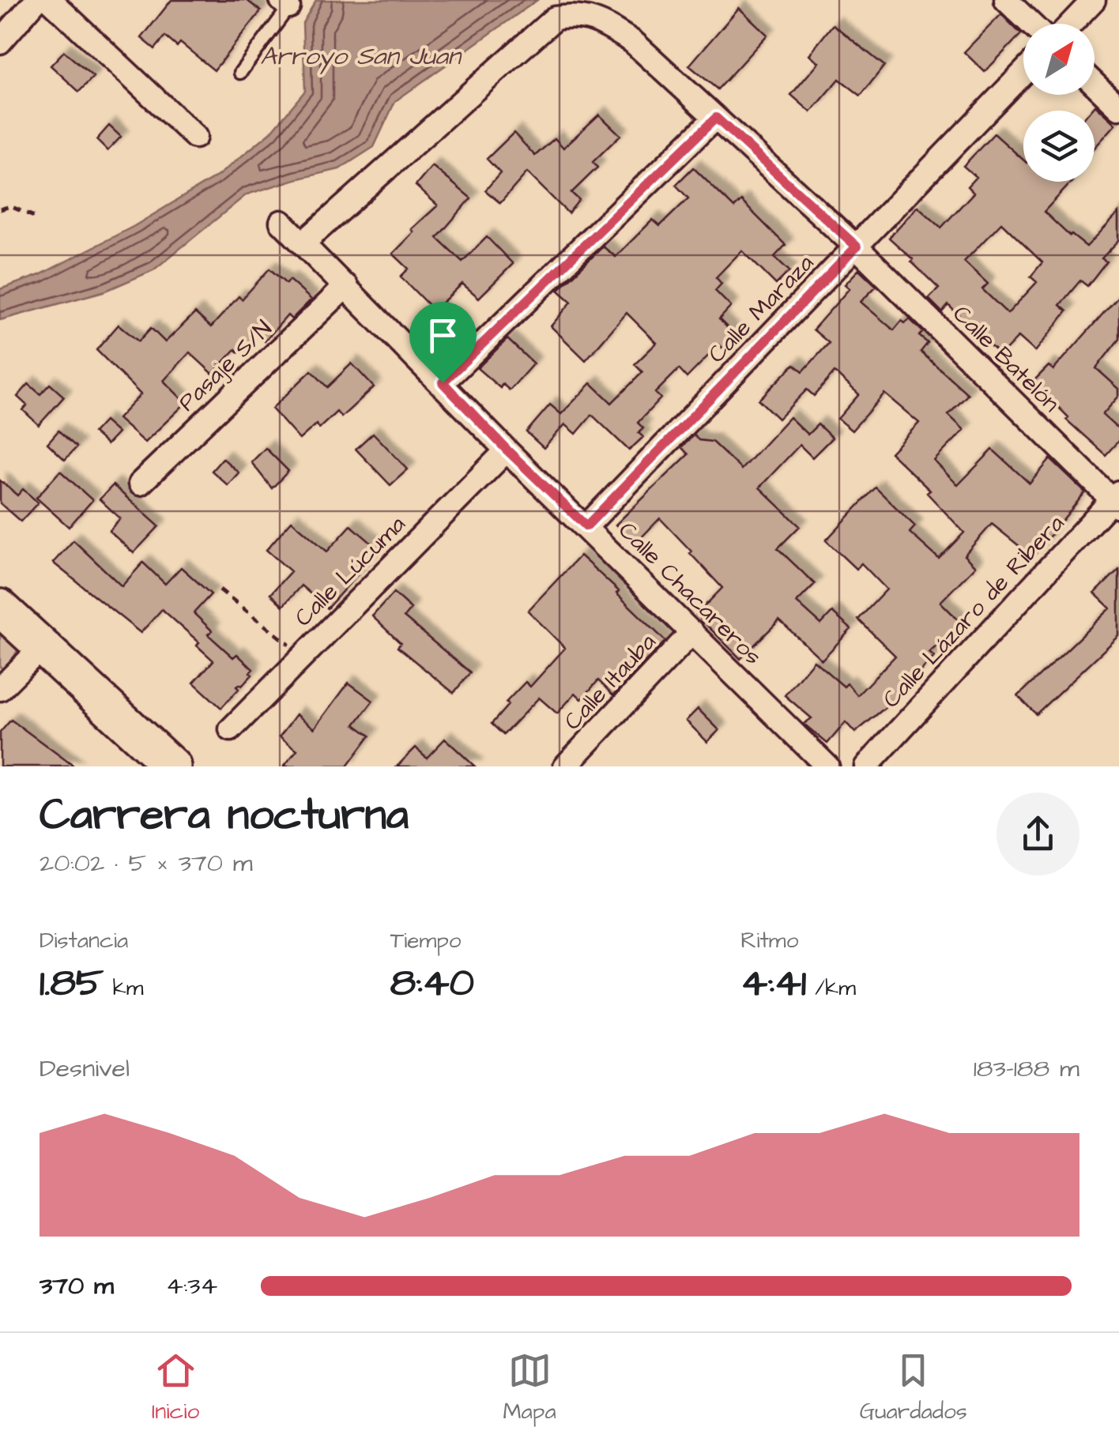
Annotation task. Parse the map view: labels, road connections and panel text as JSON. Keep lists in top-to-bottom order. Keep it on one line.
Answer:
{"streets":{"street":["Calle Maraza","Calle Batelón","Pasaje S/N","Calle Lúcuma","Calle Chacareros","Calle Lázaro de Ribera","Calle Itauba"]},"crossings":[["Calle Maraza","Calle Batelón"],["Calle Maraza","Calle Chacareros"],["Calle Batelón","Calle Chacareros"],["Calle Batelón","Calle Lázaro de Ribera"],["Pasaje S/N","Calle Chacareros"],["Calle Lúcuma","Calle Chacareros"],["Calle Chacareros","Calle Itauba"]],"water":["Arroyo San Juan"],"north":"top right","page":{"heading":["Carrera nocturna","20:02 · 5 × 370 m"],"stats":[["Distancia","1.85 km"],["Tiempo","8:40"],["Ritmo","4:41 /km"]],"chart":["Desnivel","183–188 m"],"list":[{"name":"370 m","note":"4:34"}],"tabs":["Inicio","Mapa","Guardados"]}}
